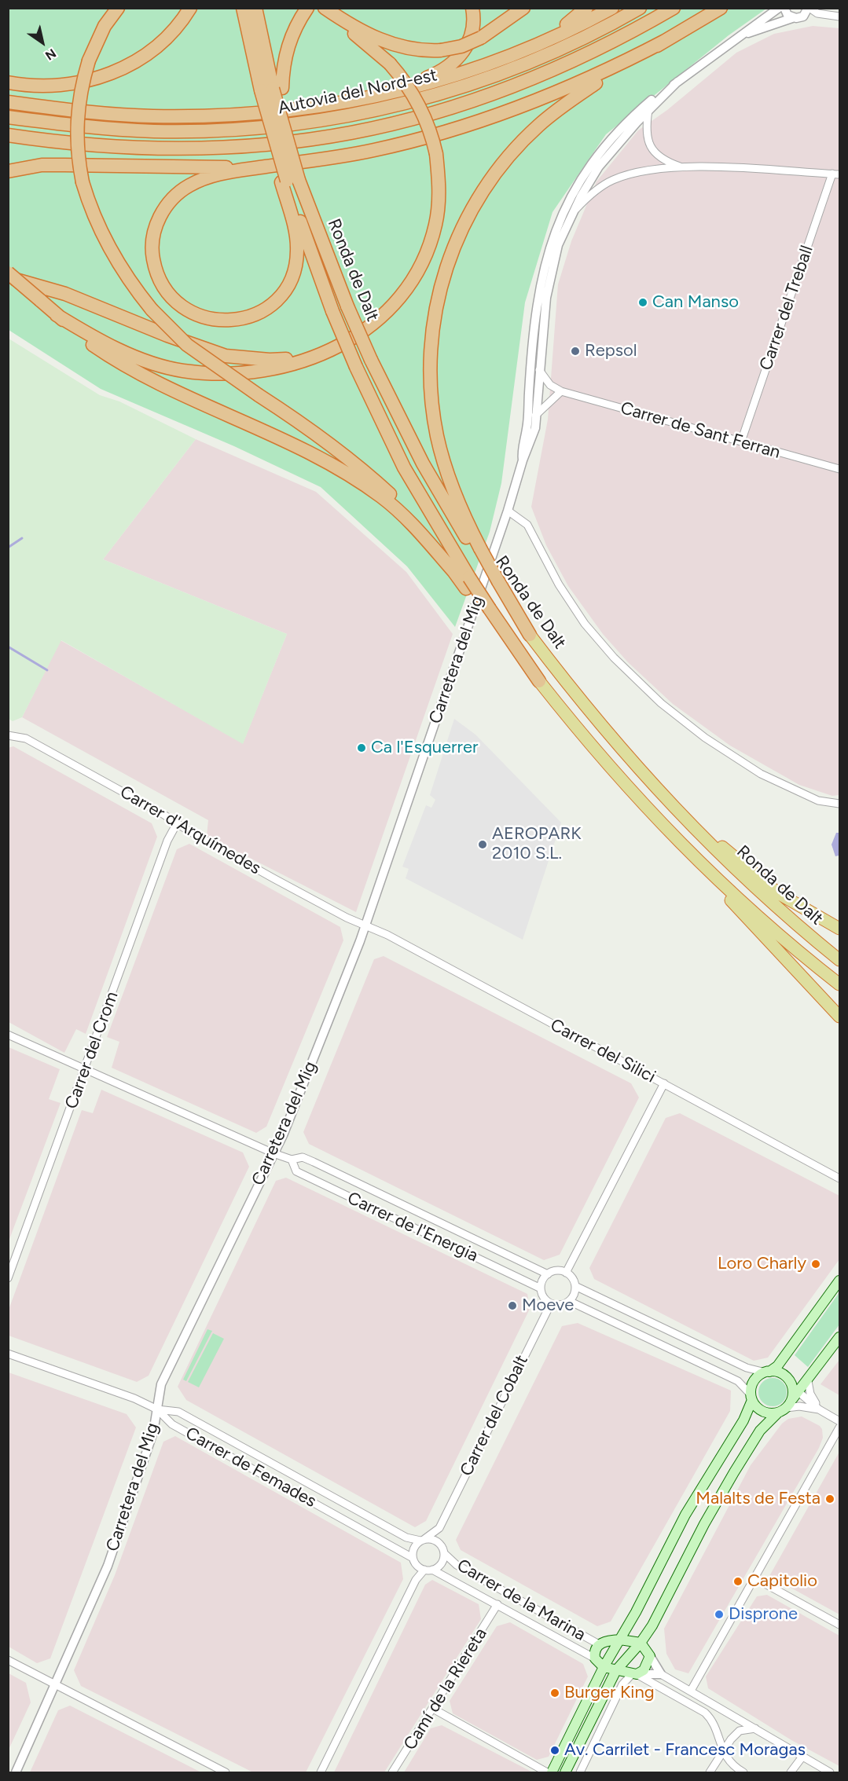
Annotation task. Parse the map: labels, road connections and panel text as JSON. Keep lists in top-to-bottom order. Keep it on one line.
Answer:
{"streets":{"highway":["Autovia del Nord-est","Ronda de Dalt"],"street":["Carrer del Treball","Carrer de Sant Ferran","Carretera del Mig","Carrer d'Arquímedes","Carrer del Crom","Carrer del Silici","Carrer de l'Energia","Carrer del Cobalt","Carrer de Femades","Carrer de la Marina","Camí de la Riereta"]},"crossings":[["Carrer del Treball","Carrer de Sant Ferran"],["Carrer de Sant Ferran","Carretera del Mig"],["Carretera del Mig","Carrer d'Arquímedes"],["Carretera del Mig","Carrer del Silici"],["Carretera del Mig","Carrer de l'Energia"],["Carretera del Mig","Carrer de Femades"],["Carrer d'Arquímedes","Carrer del Crom"],["Carrer d'Arquímedes","Carrer del Silici"],["Carrer del Crom","Carrer de l'Energia"],["Carrer de l'Energia","Carrer del Cobalt"],["Carrer del Cobalt","Carrer de Femades"],["Carrer del Cobalt","Carrer de la Marina"],["Carrer de Femades","Carrer de la Marina"]],"places":["Can Manso","Repsol","Ca l'Esquerrer","AEROPARK 2010 S.L.","Loro Charly","Moeve","Malalts de Festa","Capitolio","Disprone","Burger King","Av. Carrilet - Francesc Moragas"],"north":"bottom right"}
